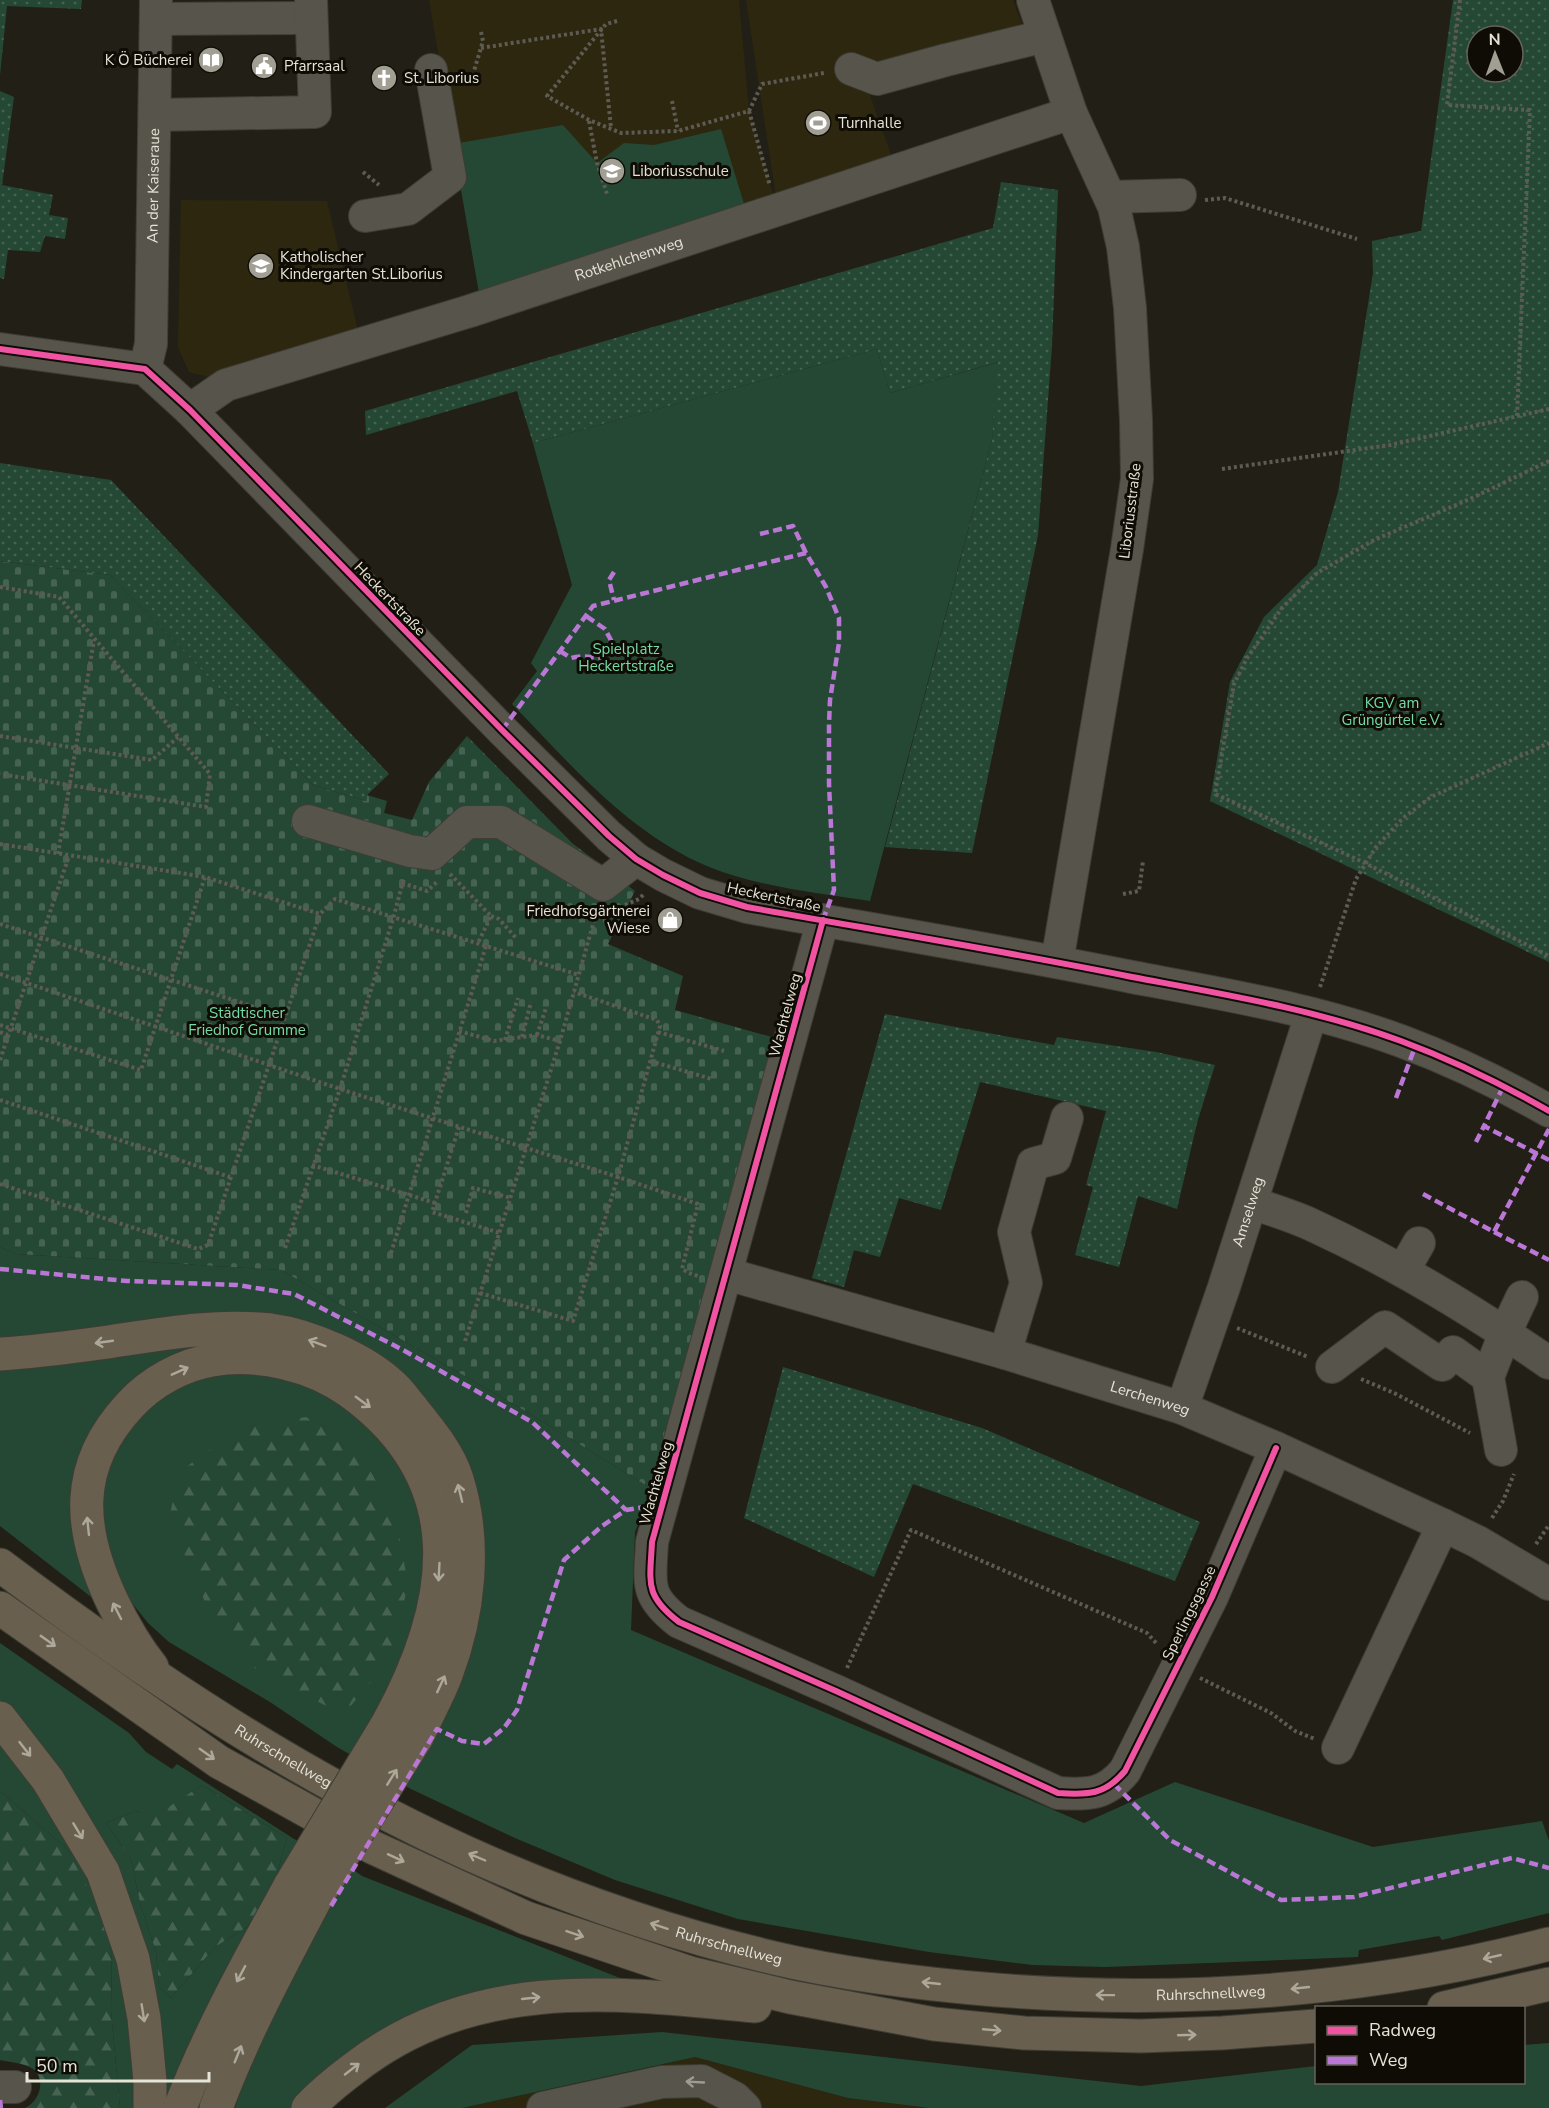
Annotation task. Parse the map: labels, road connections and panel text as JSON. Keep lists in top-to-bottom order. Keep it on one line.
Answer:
{"streets":{"highway":["Ruhrschnellweg"],"street":["An der Kaiseraue","Rotkehlchenweg","Liboriusstraße","Heckertstraße","Wachtelweg","Amselweg","Lerchenweg","Sperlingsgasse"]},"crossings":[["An der Kaiseraue","Heckertstraße"],["Rotkehlchenweg","Liboriusstraße"],["Rotkehlchenweg","Heckertstraße"],["Liboriusstraße","Heckertstraße"],["Heckertstraße","Wachtelweg"],["Heckertstraße","Amselweg"],["Wachtelweg","Lerchenweg"],["Wachtelweg","Sperlingsgasse"],["Amselweg","Lerchenweg"],["Lerchenweg","Sperlingsgasse"]],"parks":["Spielplatz Heckertstraße","KGV am Grüngürtel e.V.","Städtischer Friedhof Grumme"],"places":{"library":["K Ö Bücherei"],"public building":["Pfarrsaal"],"church":["St. Liborius"],"sports":["Turnhalle"],"school or university":["Liboriusschule","Katholischer Kindergarten St.Liborius"],"shop":["Friedhofsgärtnerei Wiese"]},"legend":["Radweg","Weg"],"scale_bar":"50 m","north":"top"}
